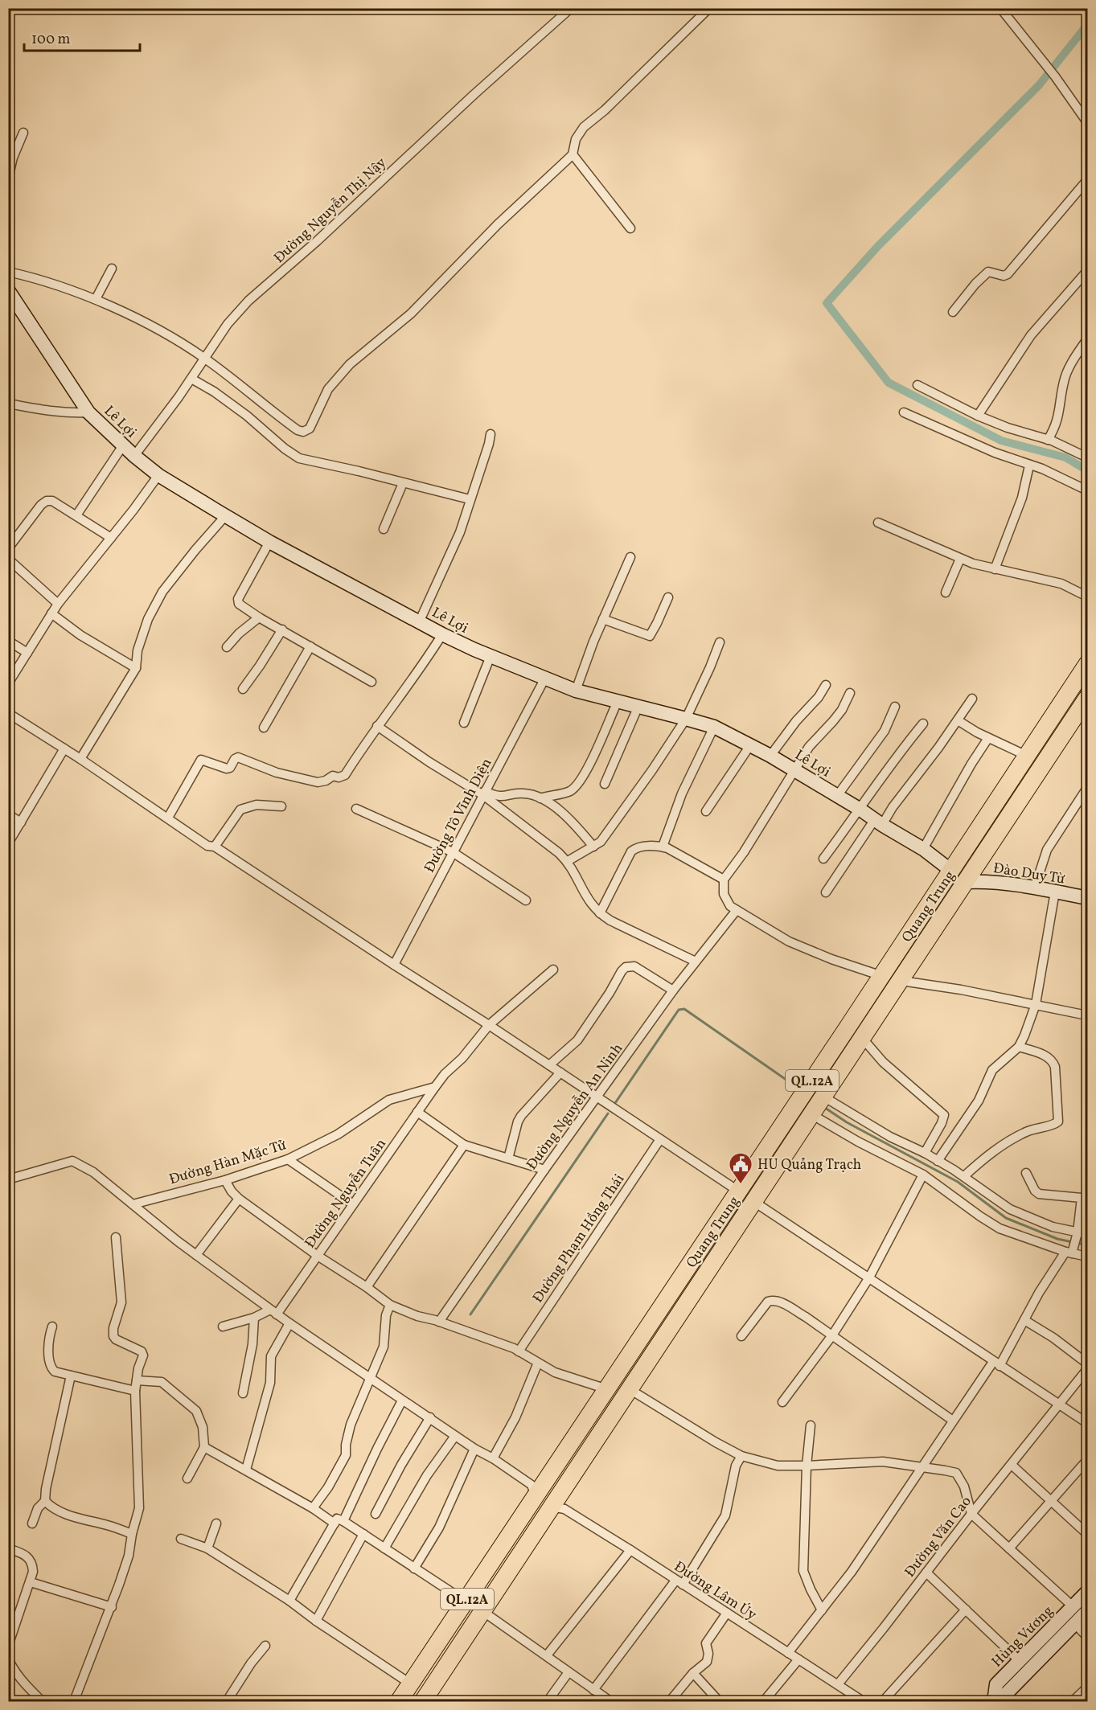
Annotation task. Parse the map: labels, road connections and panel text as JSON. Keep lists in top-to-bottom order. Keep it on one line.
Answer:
{"streets":{"highway":["Quang Trung","QL.12A"],"street":["Đường Nguyễn Thị Nậy","Lê Lợi","Đường Tô Vĩnh Diện","Đào Duy Từ","Đường Nguyễn An Ninh","Đường Hàn Mặc Tử","Đường Nguyễn Tuân","Đường Phạm Hồng Thái","Đường Văn Cao","Đường Lâm Úy","Hùng Vương"]},"crossings":[["Đường Nguyễn Thị Nậy","Lê Lợi"],["Lê Lợi","Đường Tô Vĩnh Diện"],["Lê Lợi","Quang Trung"],["Đào Duy Từ","Quang Trung"],["Quang Trung","Đường Lâm Úy"],["Đường Hàn Mặc Tử","Đường Nguyễn Tuân"],["Đường Văn Cao","Đường Lâm Úy"]],"places":{"public building":["HU Quảng Trạch"]},"scale_bar":"100 m"}
